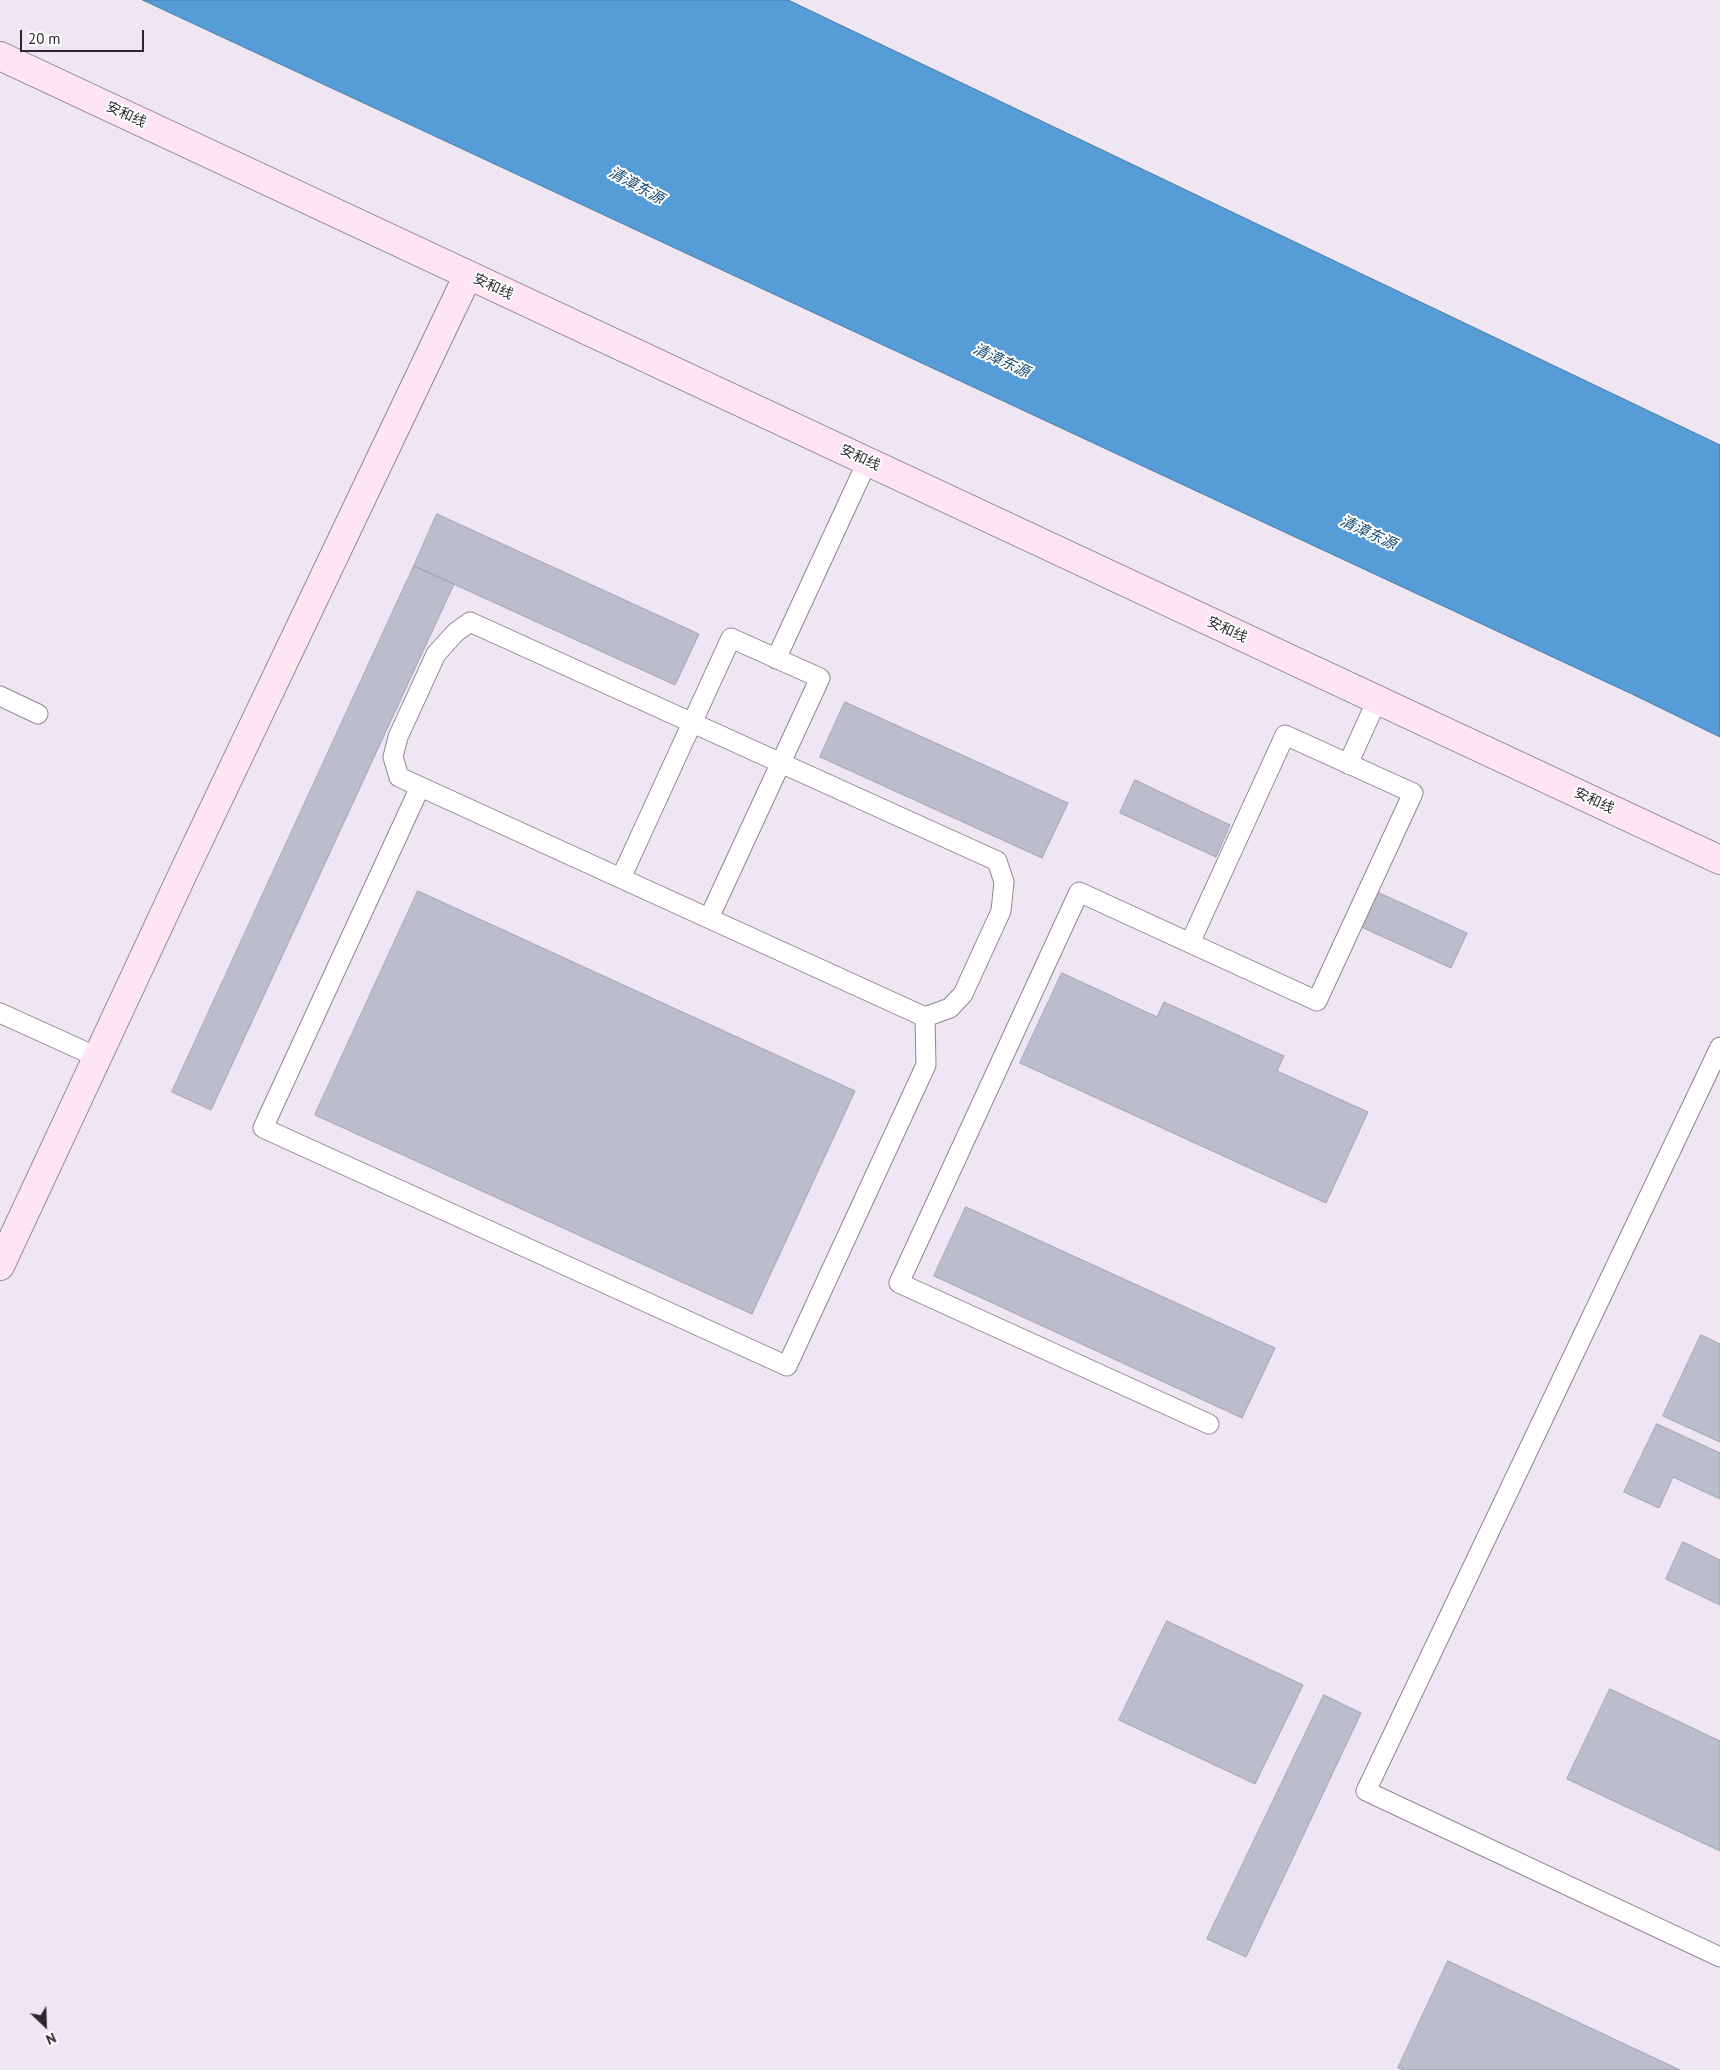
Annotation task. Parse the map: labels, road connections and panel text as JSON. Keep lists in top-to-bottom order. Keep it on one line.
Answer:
{"streets":{"main road":["安和线"]},"water":["清漳东源"],"scale_bar":"20 m","north":"bottom right"}
